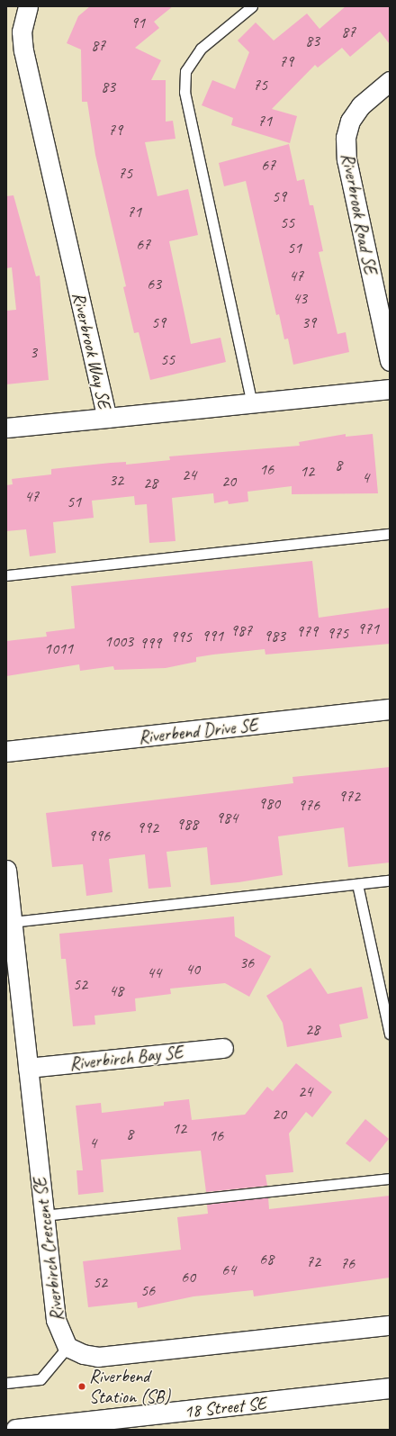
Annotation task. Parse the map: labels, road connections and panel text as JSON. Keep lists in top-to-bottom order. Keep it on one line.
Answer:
{"streets":{"street":["Riverbrook Road SE","Riverbrook Way SE","Riverbend Drive SE","Riverbirch Bay SE","Riverbirch Crescent SE","18 Street SE"]},"crossings":[["Riverbirch Bay SE","Riverbirch Crescent SE"]],"places":["Riverbend Station (SB)"],"house_numbers":["91","87","83","87","79","75","83","71","79","67","75","59","71","55","67","51","47","63","43","59","39","3","55","8","16","12","24","4","32","20","28","47","51","971","987","979","975","991","983","995","1003","999","1011","972","980","976","984","988","992","996","36","40","44","52","48","28","24","20","12","8","16","4","68","72","76","64","60","52","56"]}
